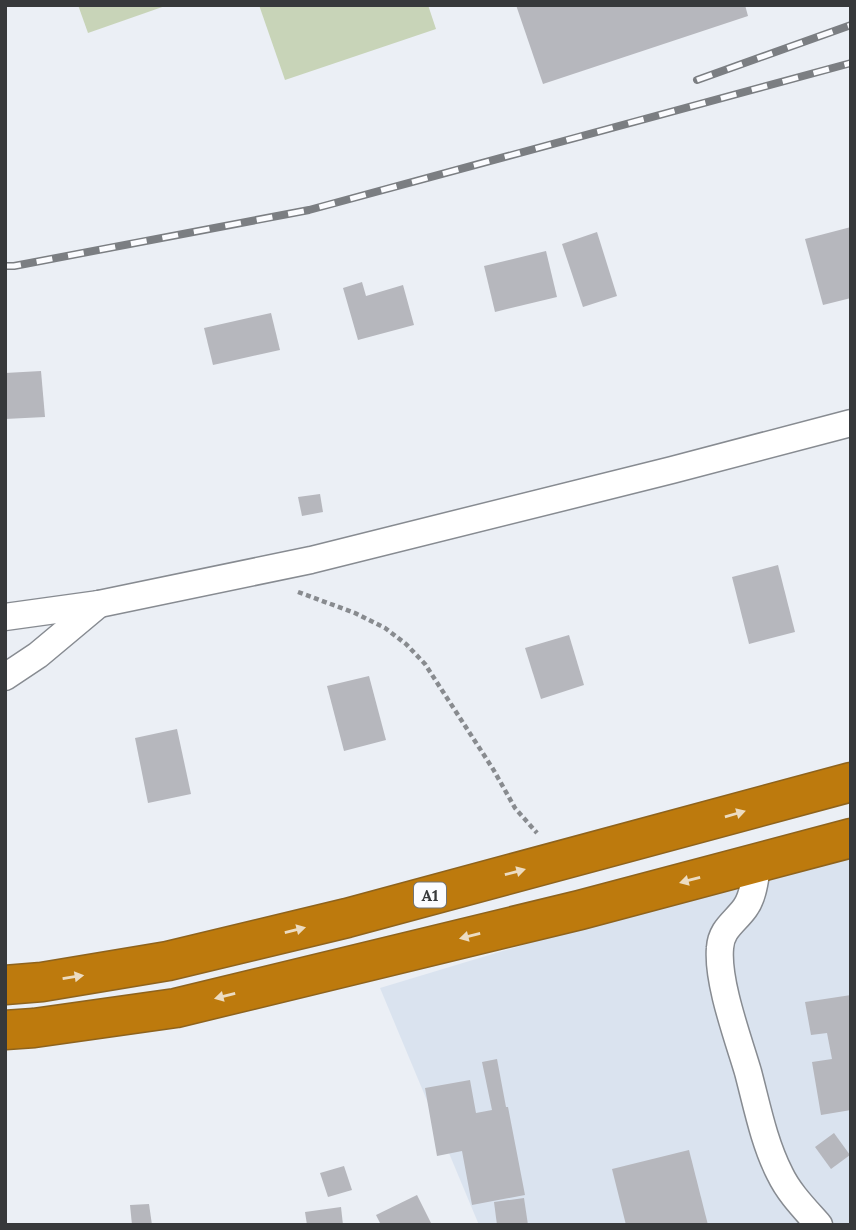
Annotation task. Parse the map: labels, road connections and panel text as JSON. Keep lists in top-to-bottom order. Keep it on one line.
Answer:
{"streets":{"highway":["A1"]}}
